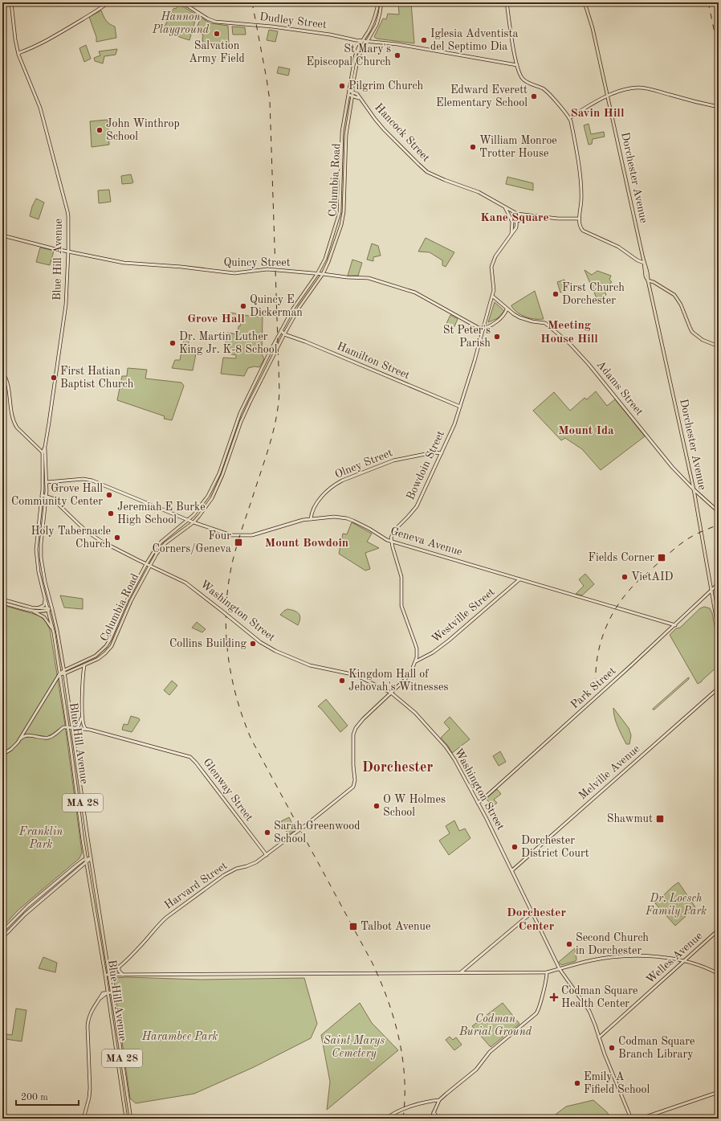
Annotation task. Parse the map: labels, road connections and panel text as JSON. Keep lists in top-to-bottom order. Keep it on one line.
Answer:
{"streets":{"main road":["Dudley Street","Hancock Street","Dorchester Avenue","Columbia Road","Blue Hill Avenue","Quincy Street","Hamilton Street","Adams Street","Olney Street","Bowdoin Street","Geneva Avenue","Washington Street","Westville Street","Park Street","Melville Avenue","Glenway Street","MA 28","Harvard Street","Welles Avenue"]},"crossings":[["Dudley Street","Columbia Road"],["Hancock Street","Columbia Road"],["Hancock Street","Bowdoin Street"],["Dorchester Avenue","Adams Street"],["Dorchester Avenue","Park Street"],["Columbia Road","Blue Hill Avenue"],["Columbia Road","Quincy Street"],["Columbia Road","Hamilton Street"],["Columbia Road","Geneva Avenue"],["Columbia Road","Washington Street"],["Blue Hill Avenue","Quincy Street"],["Blue Hill Avenue","Geneva Avenue"],["Blue Hill Avenue","Washington Street"],["Blue Hill Avenue","Glenway Street"],["Blue Hill Avenue","MA 28"],["Blue Hill Avenue","Harvard Street"],["Quincy Street","Bowdoin Street"],["Hamilton Street","Bowdoin Street"],["Adams Street","Bowdoin Street"],["Olney Street","Bowdoin Street"],["Olney Street","Geneva Avenue"],["Bowdoin Street","Geneva Avenue"],["Geneva Avenue","Westville Street"],["Geneva Avenue","Park Street"],["Washington Street","Park Street"],["Washington Street","Melville Avenue"],["Washington Street","Harvard Street"],["Washington Street","Welles Avenue"],["Glenway Street","Harvard Street"]],"districts":["Savin Hill","Kane Square","Grove Hall","Meeting House Hill","Mount Ida","Mount Bowdoin","Dorchester","Dorchester Center"],"parks":["Hannon Playground","Franklin Park","Dr. Loesch Family Park","Codman Burial Ground","Harambee Park","Saint Marys Cemetery"],"places":{"other":["Salvation Army Field","Iglesia Adventista del Septimo Dia","St Mary's Episcopal Church","Pilgrim Church","Edward Everett Elementary School","John Winthrop School","William Monroe Trotter House","First Church Dorchester","Quincy E Dickerman","St Peter's Parish","Dr. Martin Luther King Jr. K-8 School","First Hatian Baptist Church","Grove Hall Community Center","Jeremiah E Burke High School","Holy Tabernacle Church","VietAID","Collins Building","Kingdom Hall of Jehovah's Witnesses","O W Holmes School","Sarah Greenwood School","Dorchester District Court","Second Church in Dorchester","Codman Square Branch Library","Emily A Fifield School"],"transit":["Four Corners/Geneva","Fields Corner","Shawmut","Talbot Avenue"],"health":["Codman Square Health Center"]},"scale_bar":"200 m"}
